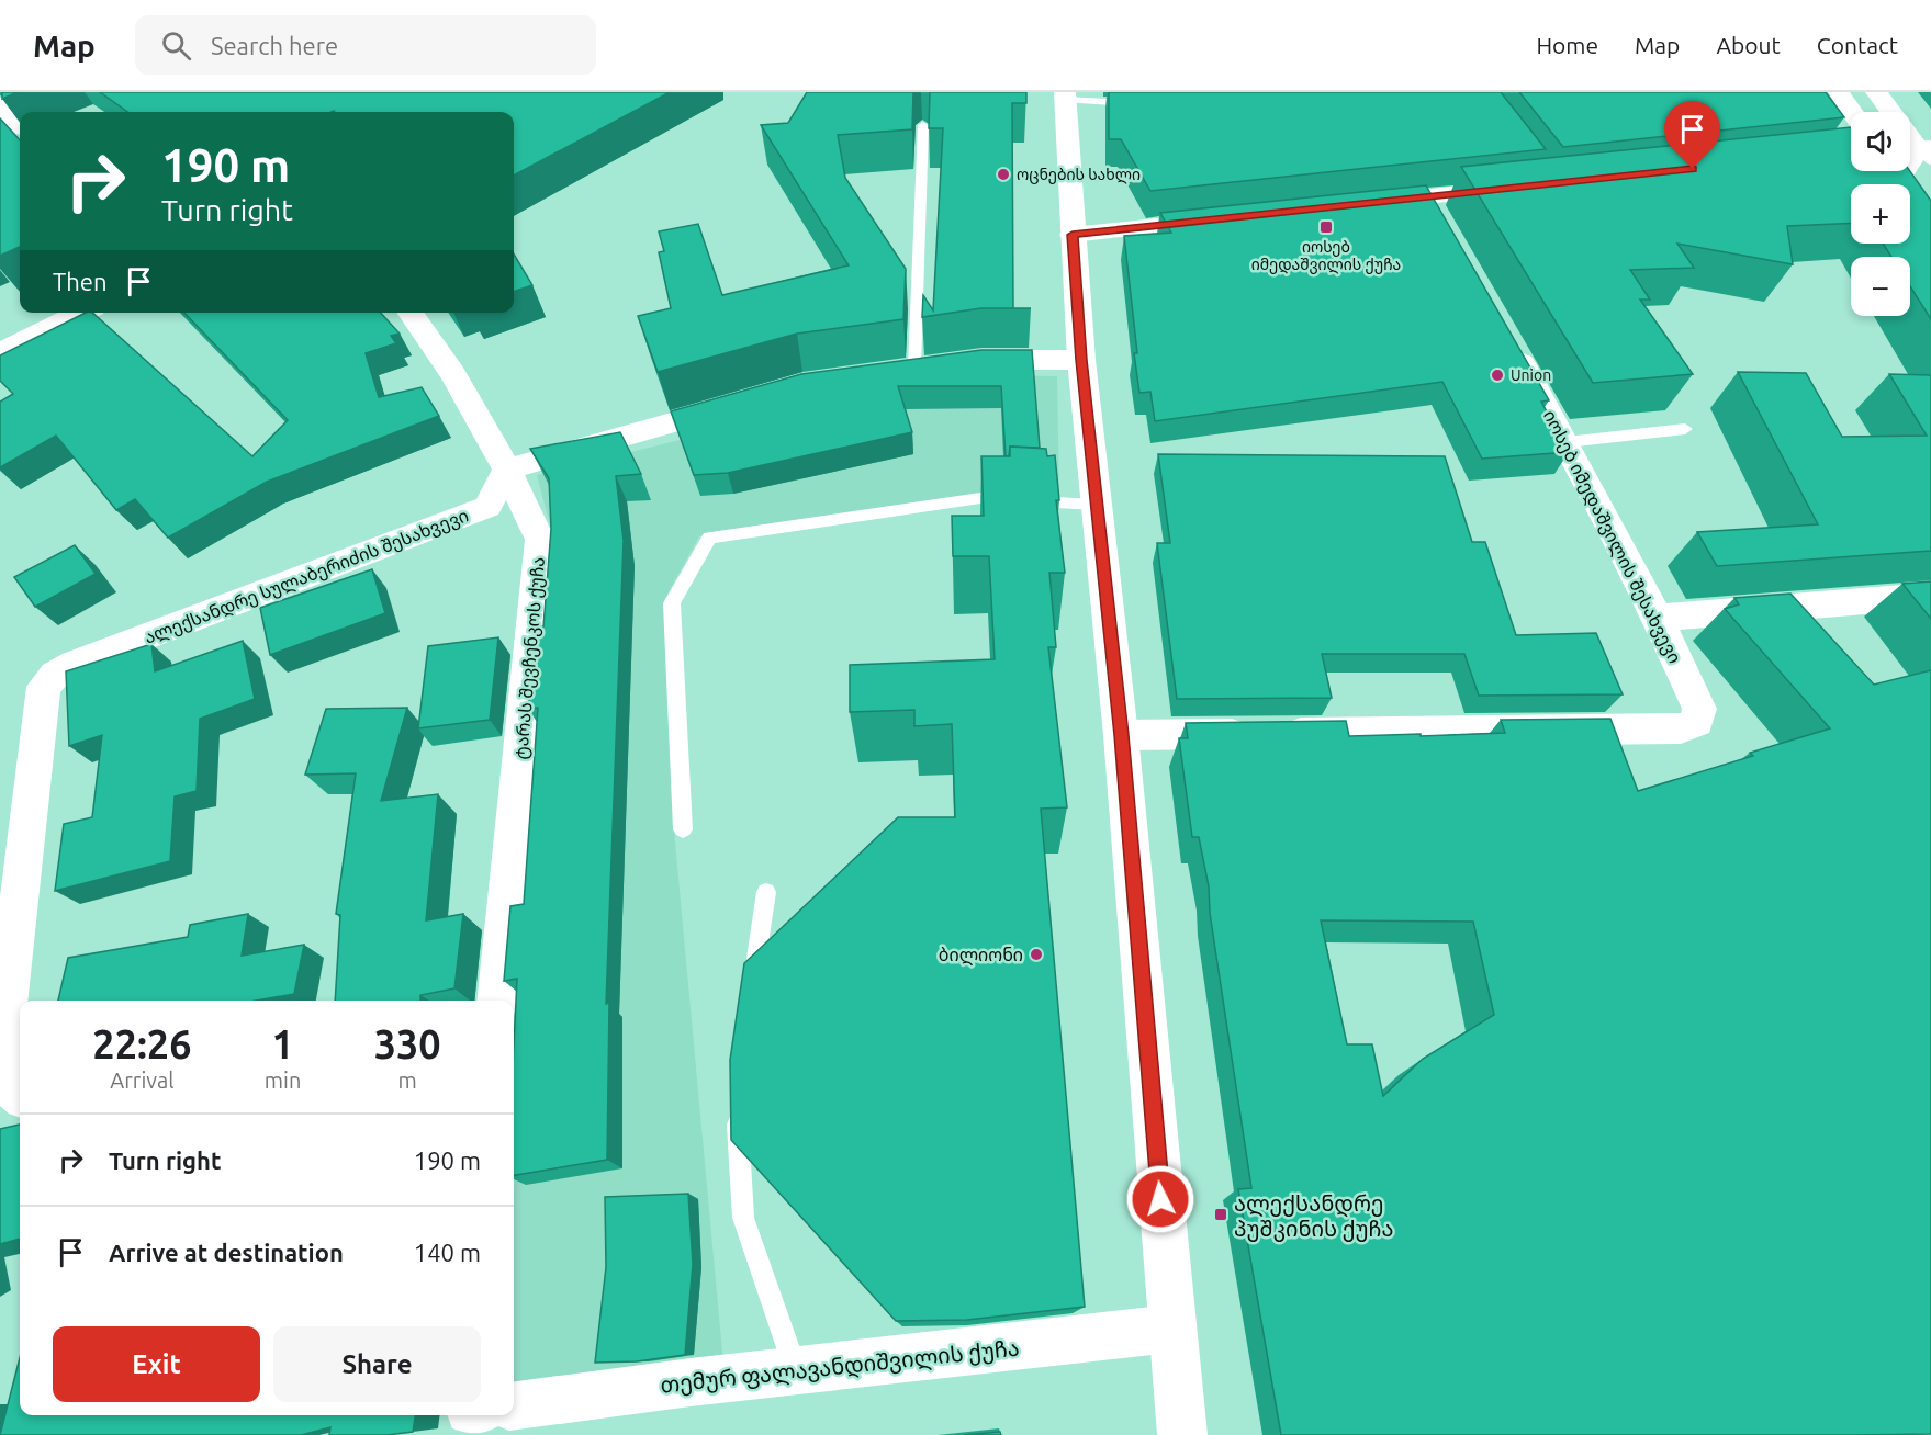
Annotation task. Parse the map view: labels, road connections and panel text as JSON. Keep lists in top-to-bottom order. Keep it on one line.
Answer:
{"streets":{"street":["იოსებ იმედაშვილის შესახვევი","ალექსანდრე სულაბერიძის შესახვევი","ტარას შევჩენკოს ქუჩა","თემურ ფალავანდიშვილის ქუჩა"]},"crossings":[["ალექსანდრე სულაბერიძის შესახვევი","ტარას შევჩენკოს ქუჩა"]],"places":{"other":["ოცნების სახლი","Union","ბილიონი"],"transit":["იოსებ იმედაშვილის ქუჩა","ალექსანდრე პუშკინის ქუჩა"]},"page":{"header":"Map","search":"Search here","nav":["Home","Map","About","Contact"],"map_buttons":["+","−"],"turn":["190 m","Turn right"],"then":"Then","eta":["22:26","Arrival","1","min","330","m"],"list":[{"name":"Turn right","value":"190 m"},{"name":"Arrive at destination","value":"140 m"}],"buttons":["Exit","Share"]}}
